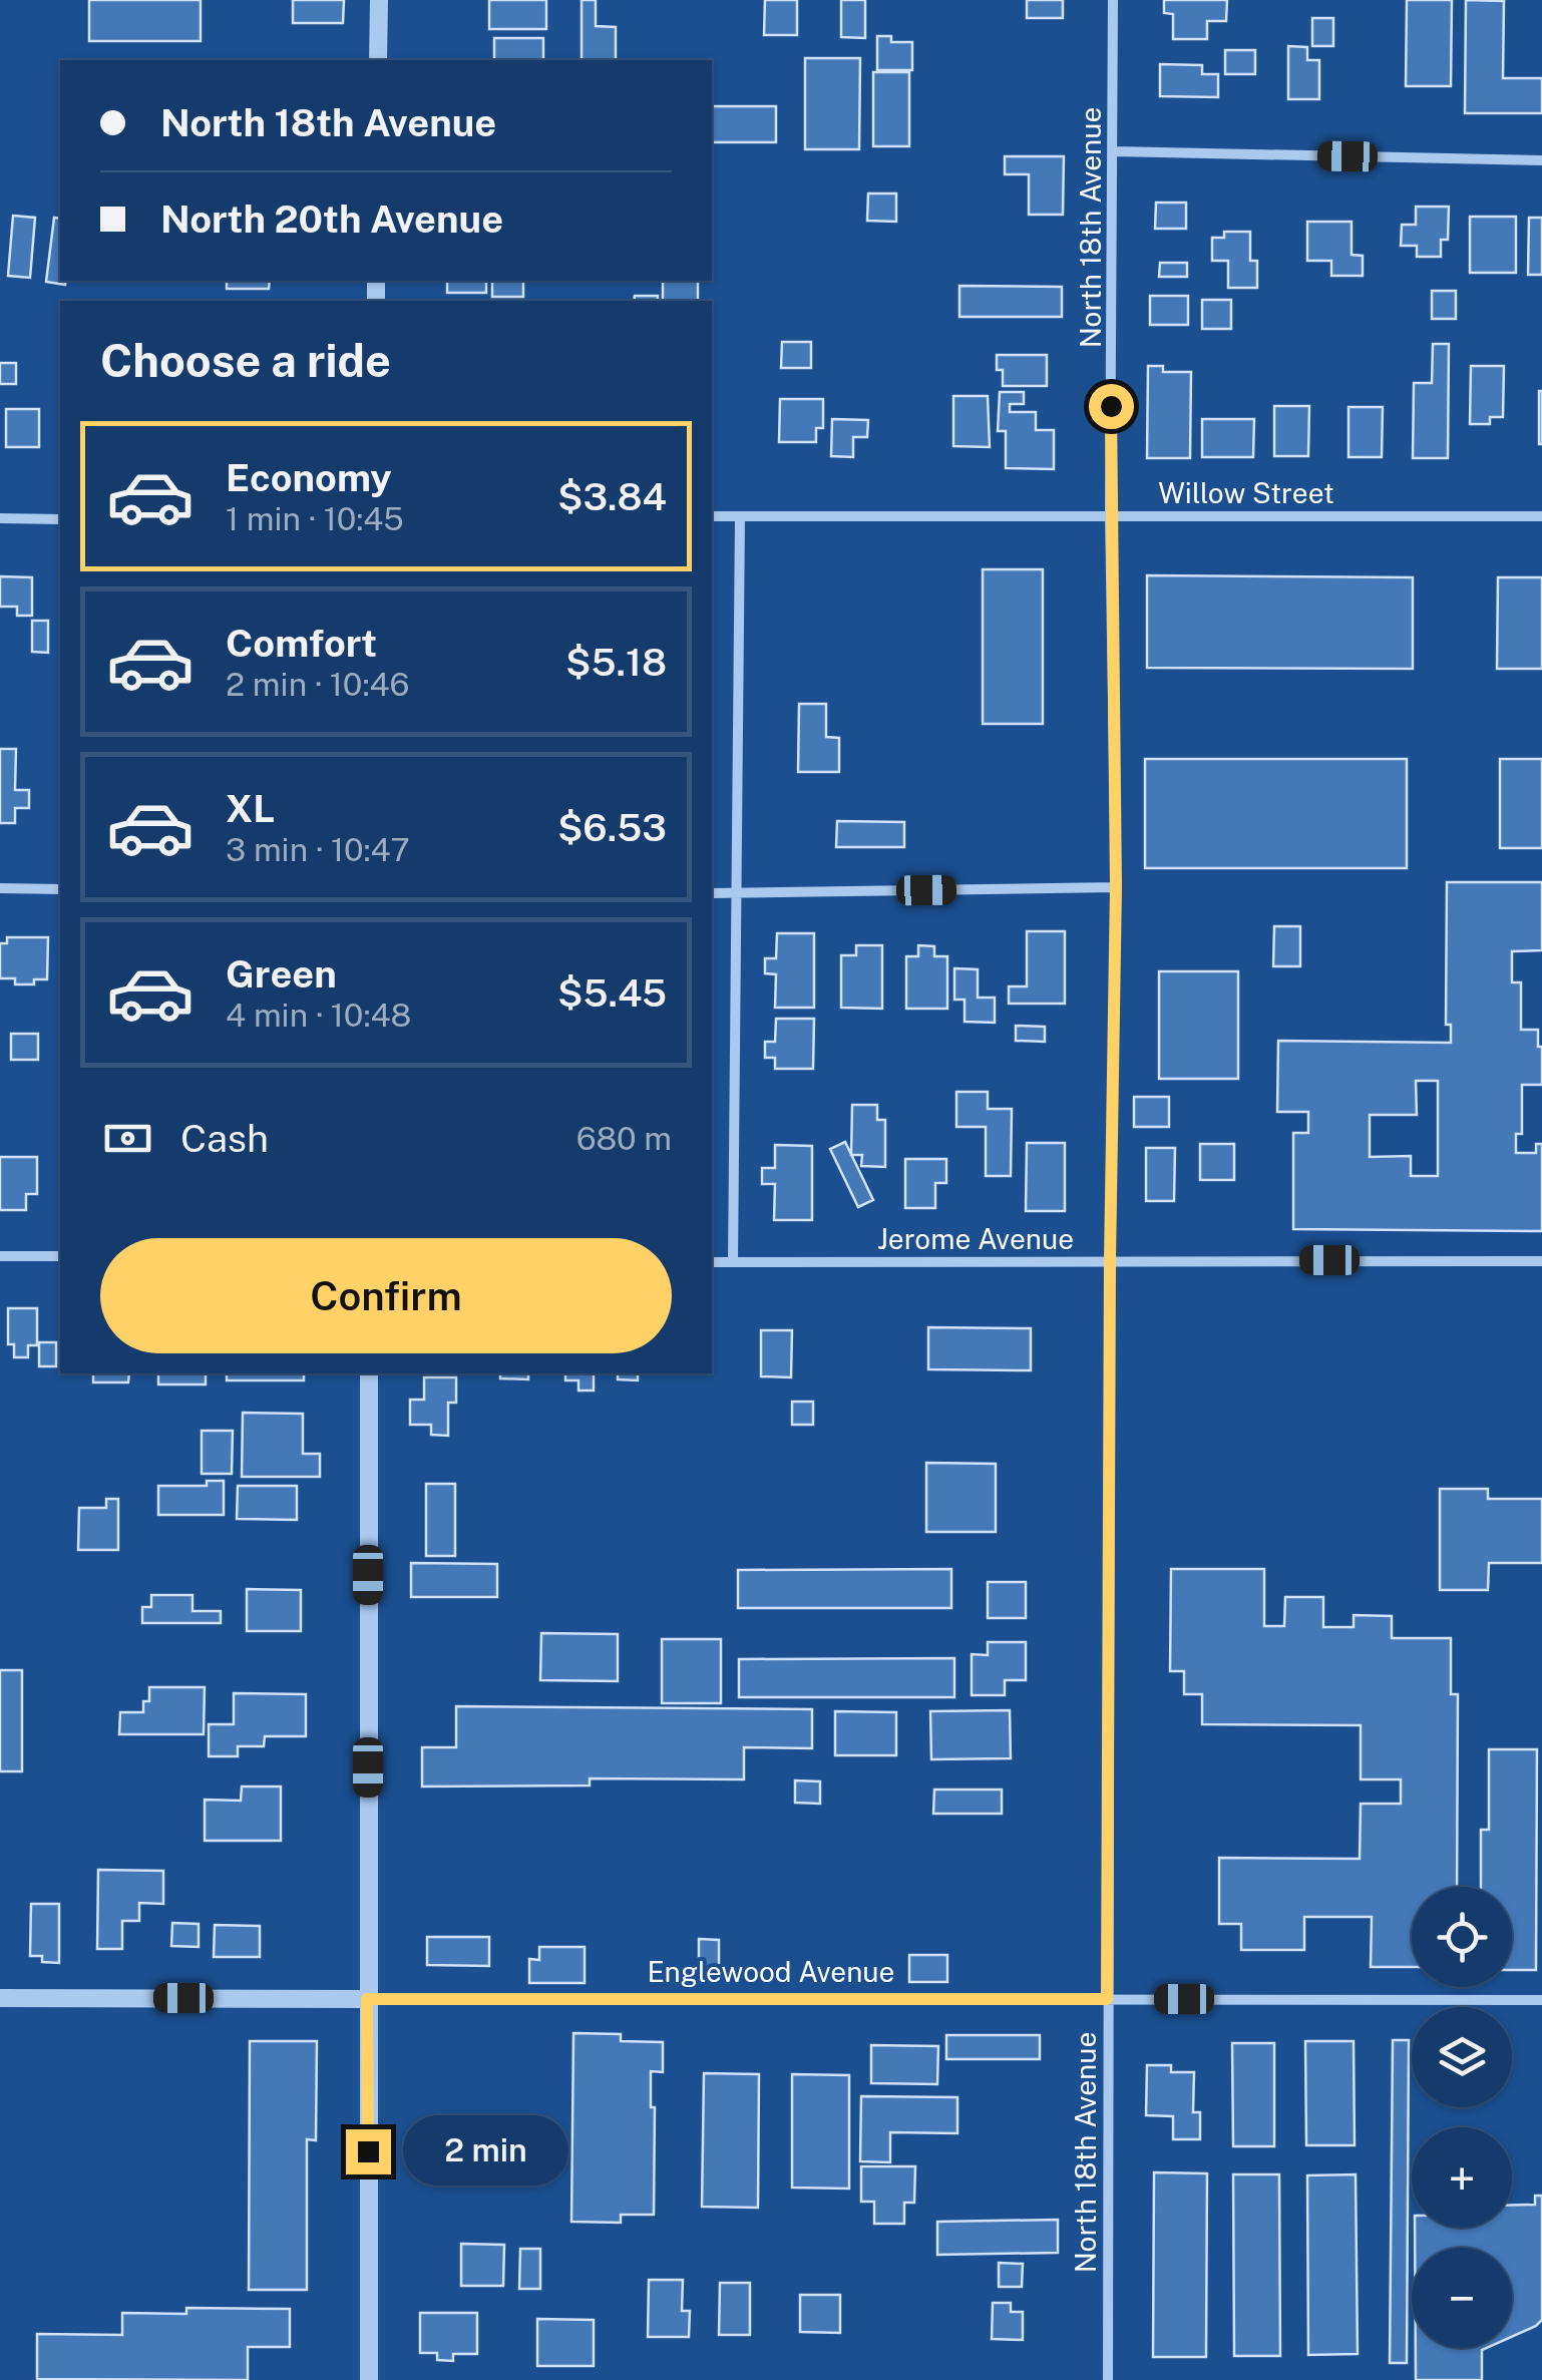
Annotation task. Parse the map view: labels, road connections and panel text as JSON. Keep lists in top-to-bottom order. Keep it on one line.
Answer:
{"streets":{"street":["North 18th Avenue","Willow Street","Jerome Avenue","Englewood Avenue"]},"crossings":[["North 18th Avenue","Willow Street"],["North 18th Avenue","Jerome Avenue"],["North 18th Avenue","Englewood Avenue"]],"page":{"banner":["North 18th Avenue","North 20th Avenue"],"heading":"Choose a ride","list":[{"name":"Economy","note":"1 min · 10:45","value":"$3.84"},{"name":"Comfort","note":"2 min · 10:46","value":"$5.18"},{"name":"XL","note":"3 min · 10:47","value":"$6.53"},{"name":"Green","note":"4 min · 10:48","value":"$5.45"}],"pay":["Cash","680 m"],"buttons":"Confirm","map_buttons":["+","−"],"bubble":"2 min"}}
